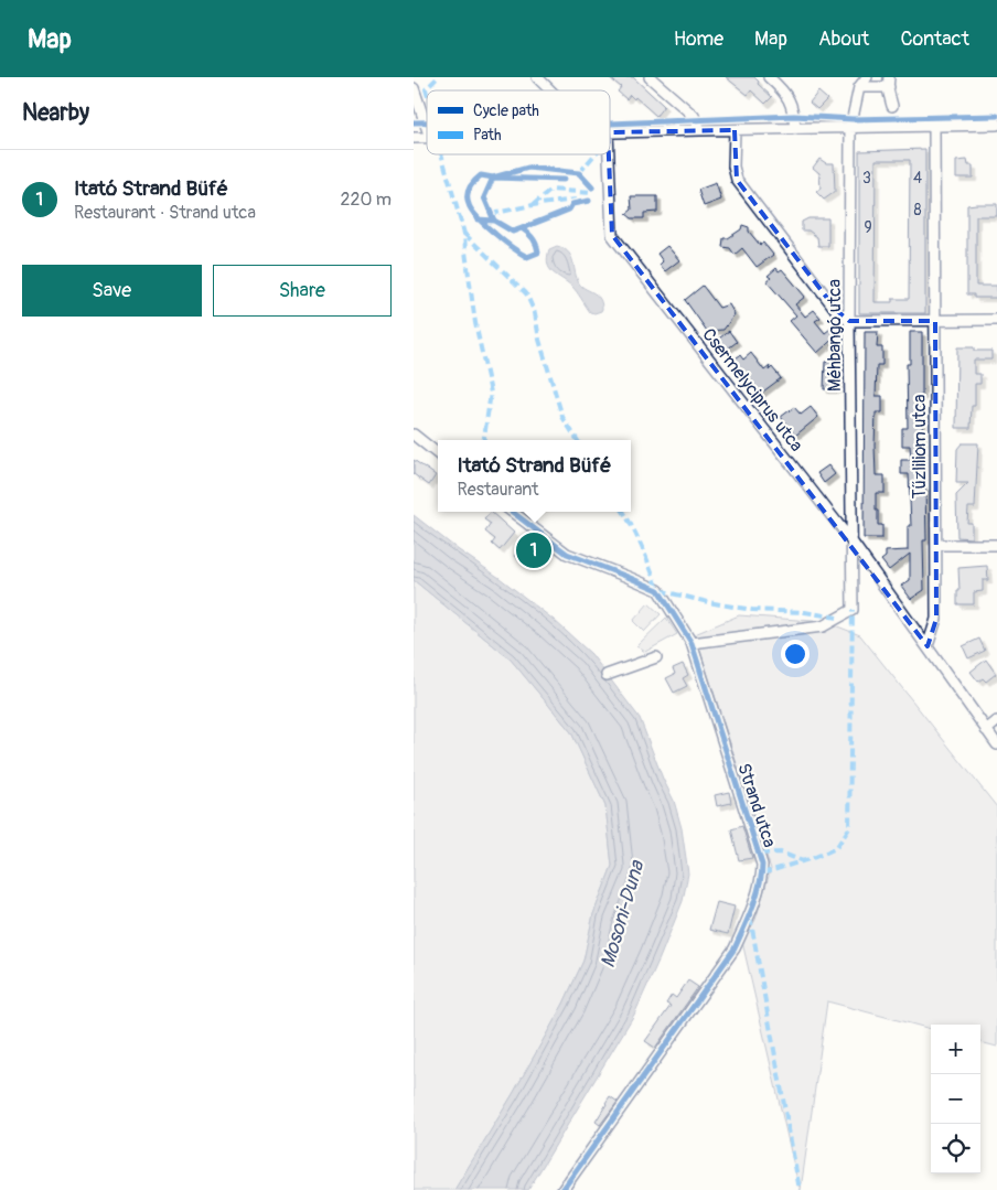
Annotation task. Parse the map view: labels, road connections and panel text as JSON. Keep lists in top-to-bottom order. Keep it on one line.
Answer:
{"streets":{"street":["Méhbangó utca","Csermelyciprus utca","Tűzliliom utca","Strand utca"]},"crossings":[["Méhbangó utca","Csermelyciprus utca"],["Méhbangó utca","Strand utca"],["Csermelyciprus utca","Tűzliliom utca"]],"water":["Mosoni-Duna"],"house_numbers":["3","4","8","9"],"legend":["Cycle path","Path"],"page":{"header":"Map","nav":["Home","Map","About","Contact"],"heading":"Nearby","list":[{"mark":"1","name":"Itató Strand Büfé","note":"Restaurant · Strand utca","value":"220 m"}],"buttons":["Save","Share"],"popup":["Itató Strand Büfé","Restaurant"],"pins":"1","map_buttons":["+","−"]}}
